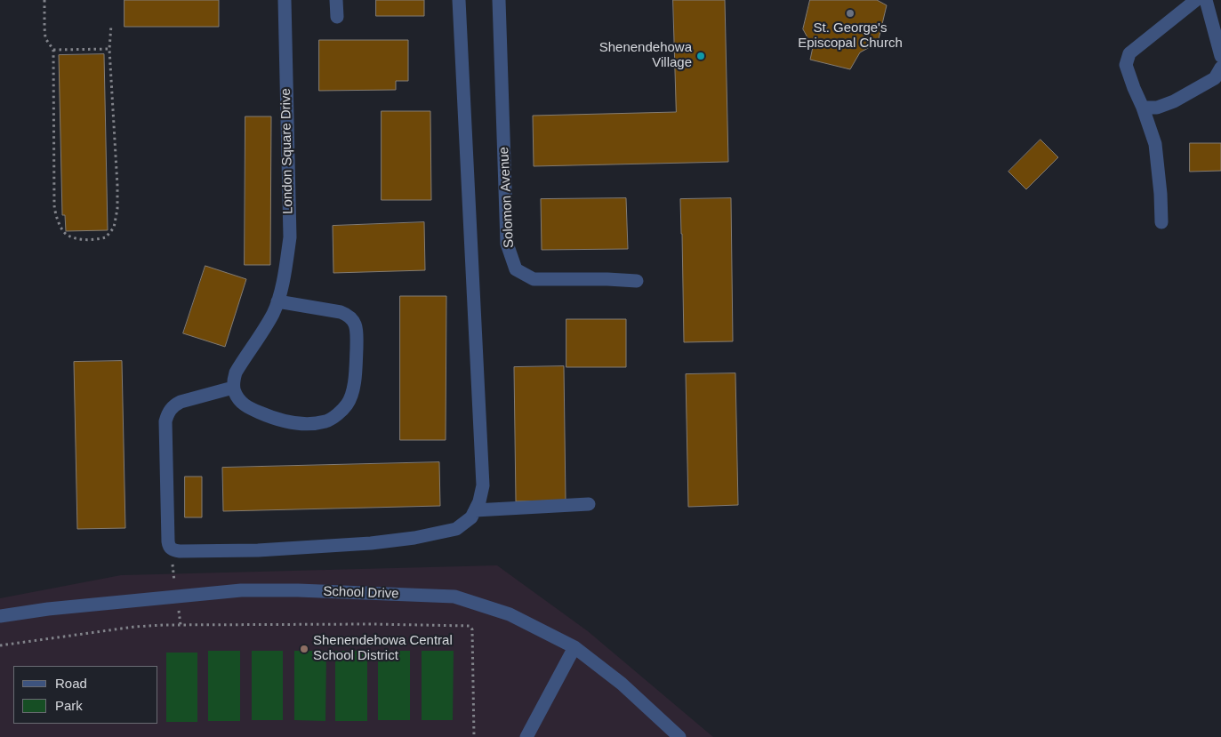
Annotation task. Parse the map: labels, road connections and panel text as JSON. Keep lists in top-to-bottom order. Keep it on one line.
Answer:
{"streets":{"street":["London Square Drive","Solomon Avenue","School Drive"]},"places":["St. George's Episcopal Church","Shenendehowa Village","Shenendehowa Central School District"],"legend":["Road","Park"]}
